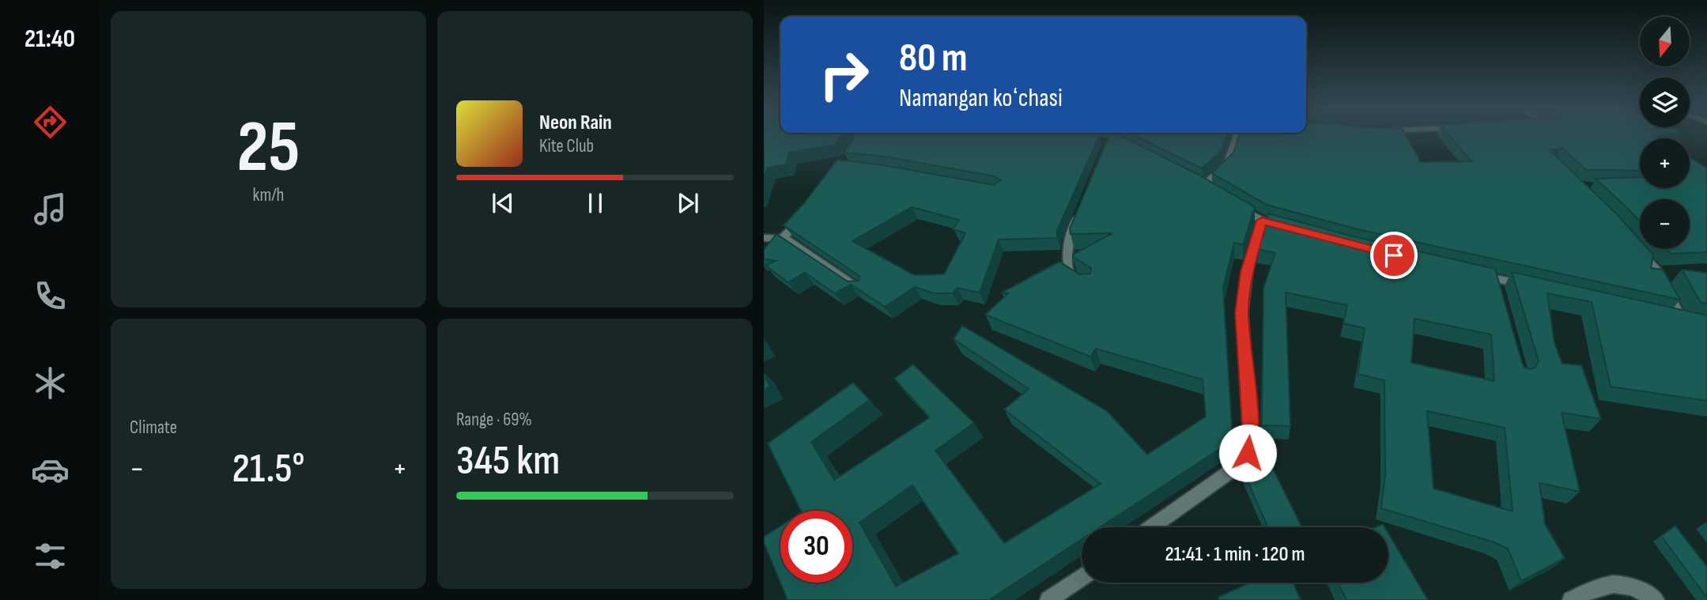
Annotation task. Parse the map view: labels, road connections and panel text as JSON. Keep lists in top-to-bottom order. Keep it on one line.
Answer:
{"north":"bottom","page":{"tabs":"21:40","tile":[["25","km/h"],"Climate",["Range · 69%","345 km"]],"map_buttons":["+","−"],"turn":["80 m","Namangan koʻchasi"],"song":["Neon Rain","Kite Club"],"heat":["−","21.5°","+"],"limit":"30","trip":"21:41 · 1 min · 120 m"}}
